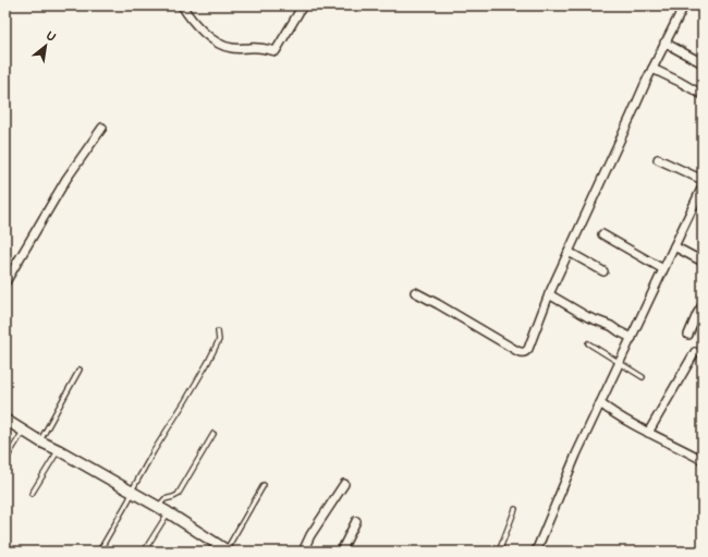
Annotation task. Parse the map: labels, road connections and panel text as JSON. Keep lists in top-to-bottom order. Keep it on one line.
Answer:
{"north":"top right"}
